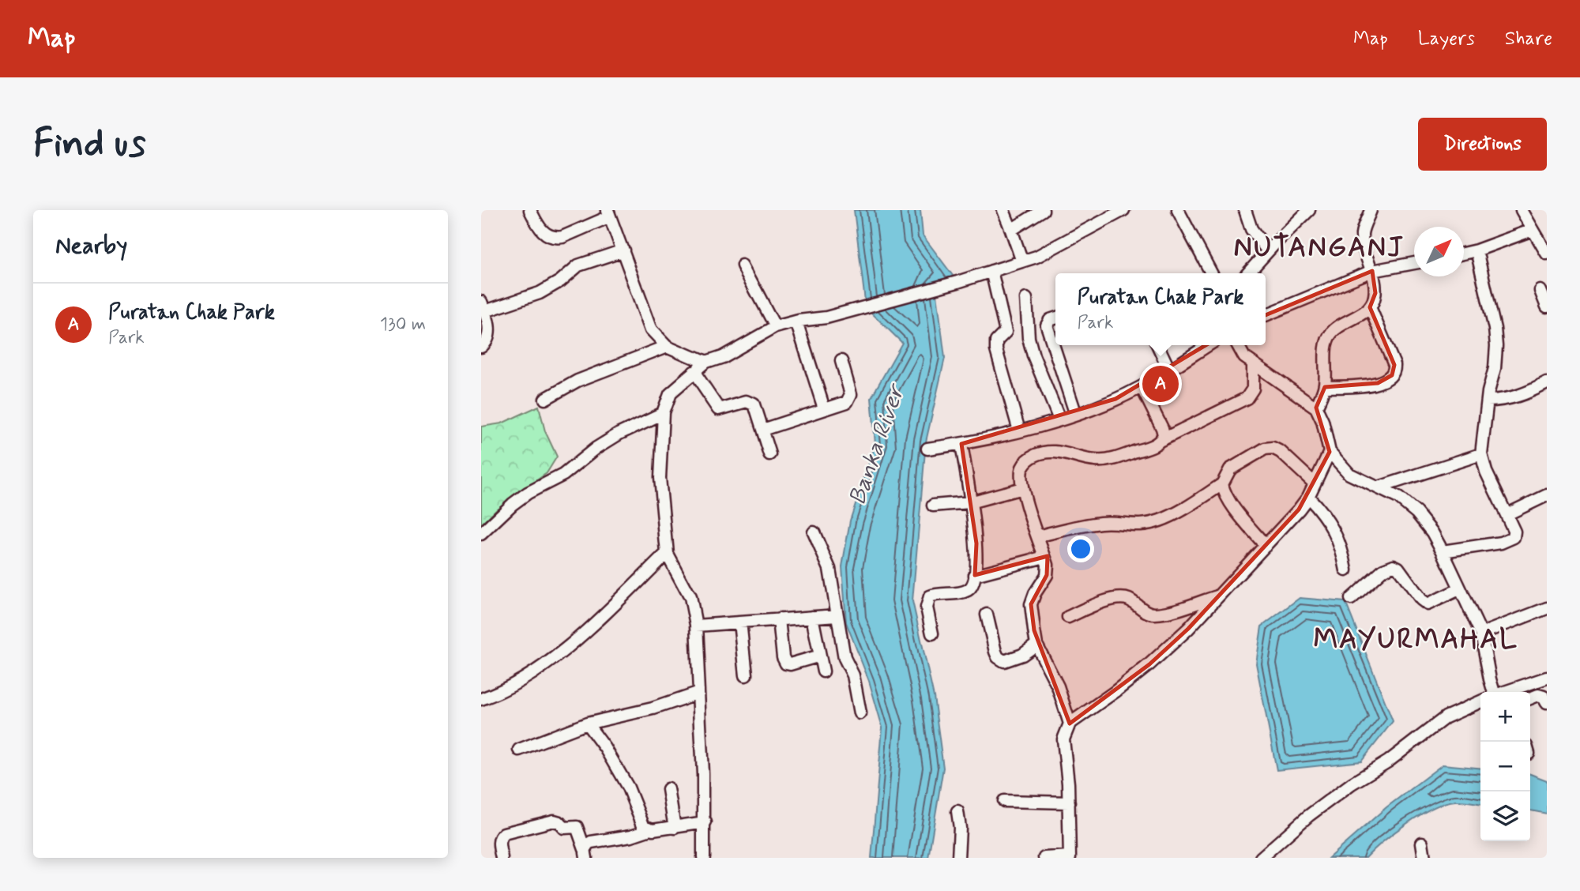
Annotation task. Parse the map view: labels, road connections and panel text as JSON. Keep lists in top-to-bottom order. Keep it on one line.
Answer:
{"districts":["NUTANGANJ","MAYURMAHAL"],"water":["Banka River"],"north":"top right","page":{"header":"Map","nav":["Map","Layers","Share"],"buttons":"Directions","title":"Find us","heading":"Nearby","popup":["Puratan Chak Park","Park"],"list":[{"mark":"A","name":"Puratan Chak Park","note":"Park","value":"130 m"}],"pins":"A","map_buttons":["+","−"]}}
